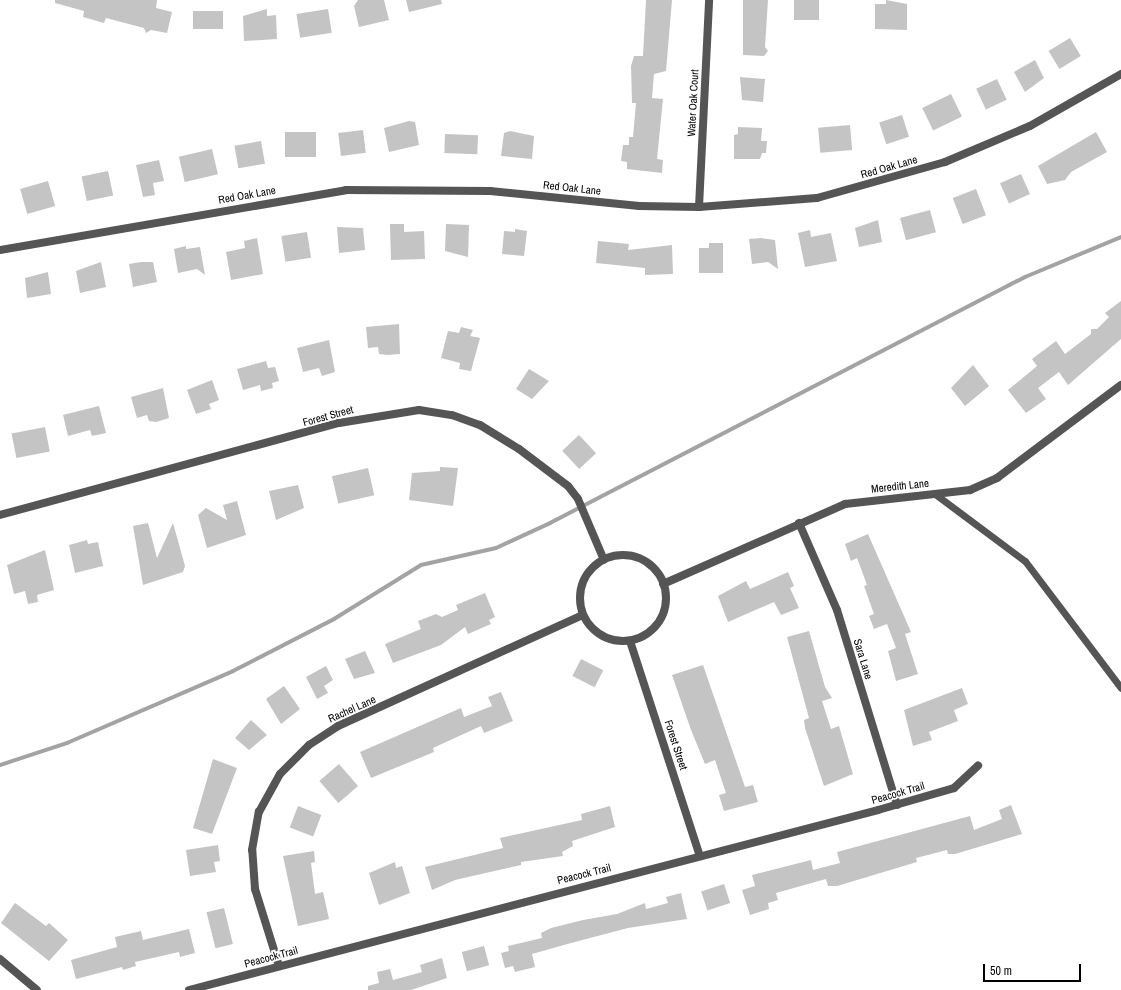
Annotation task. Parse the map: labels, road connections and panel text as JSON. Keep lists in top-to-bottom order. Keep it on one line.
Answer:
{"streets":{"street":["Water Oak Court","Red Oak Lane","Forest Street","Meredith Lane","Sara Lane","Rachel Lane","Peacock Trail"]},"crossings":[["Water Oak Court","Red Oak Lane"],["Forest Street","Meredith Lane"],["Forest Street","Rachel Lane"],["Forest Street","Peacock Trail"],["Meredith Lane","Sara Lane"],["Meredith Lane","Rachel Lane"],["Sara Lane","Peacock Trail"],["Rachel Lane","Peacock Trail"]],"scale_bar":"50 m"}
